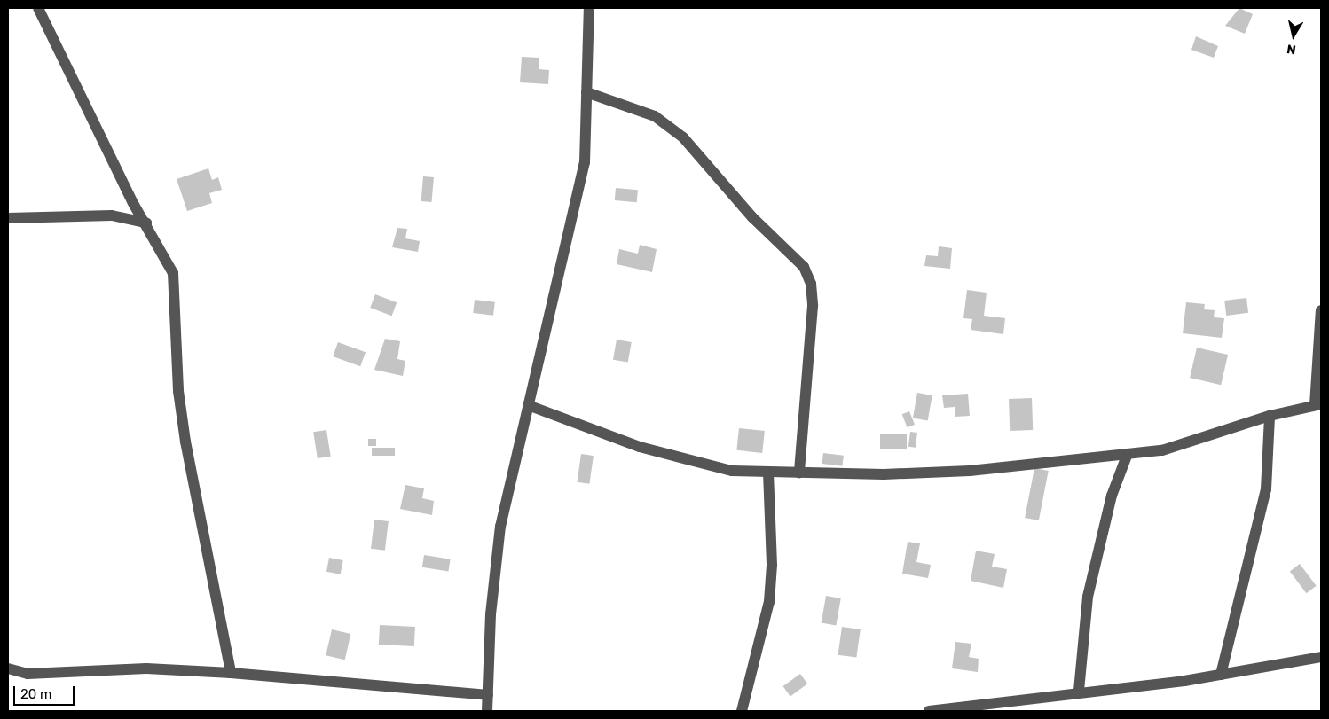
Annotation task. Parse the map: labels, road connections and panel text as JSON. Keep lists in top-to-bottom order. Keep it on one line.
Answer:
{"scale_bar":"20 m","north":"bottom"}
